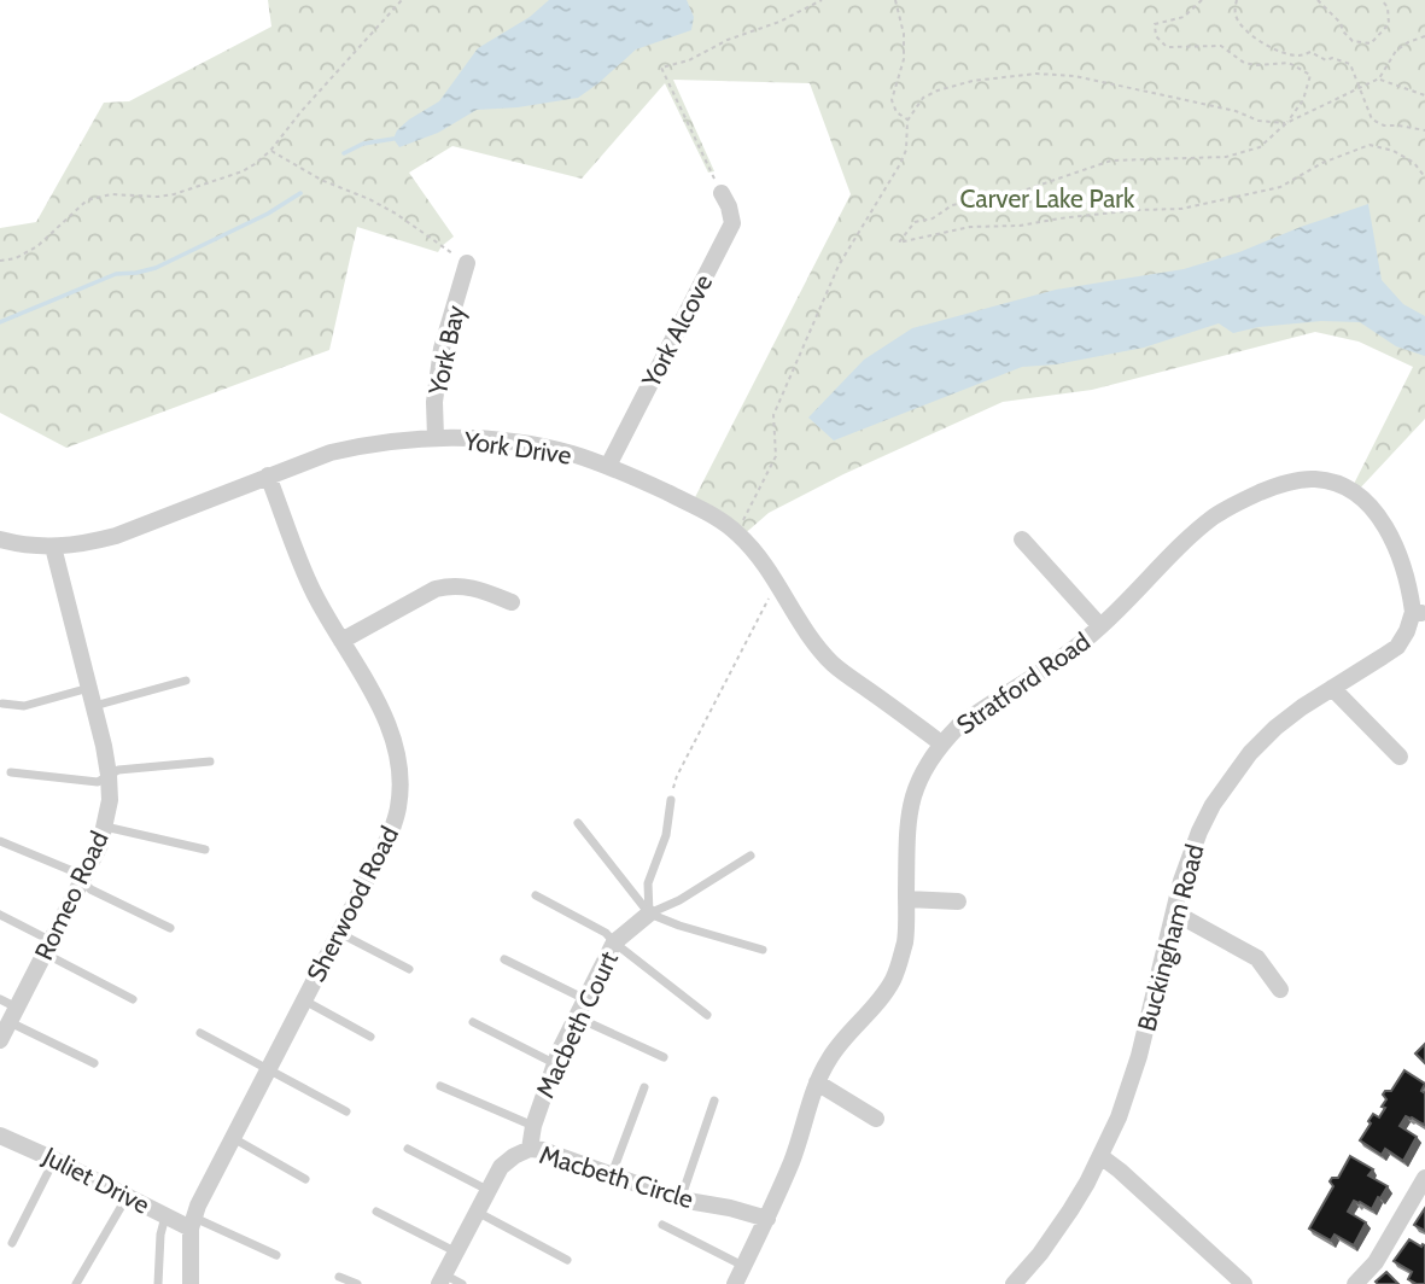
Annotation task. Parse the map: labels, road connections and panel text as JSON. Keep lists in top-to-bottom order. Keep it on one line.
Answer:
{"streets":{"street":["York Alcove","York Bay","York Drive","Stratford Road","Romeo Road","Sherwood Road","Buckingham Road","Macbeth Court","Macbeth Circle","Juliet Drive"]},"crossings":[["York Alcove","York Drive"],["York Bay","York Drive"],["York Drive","Stratford Road"],["York Drive","Romeo Road"],["York Drive","Sherwood Road"],["Stratford Road","Buckingham Road"],["Stratford Road","Macbeth Circle"],["Sherwood Road","Juliet Drive"],["Macbeth Court","Macbeth Circle"]],"parks":["Carver Lake Park"]}
